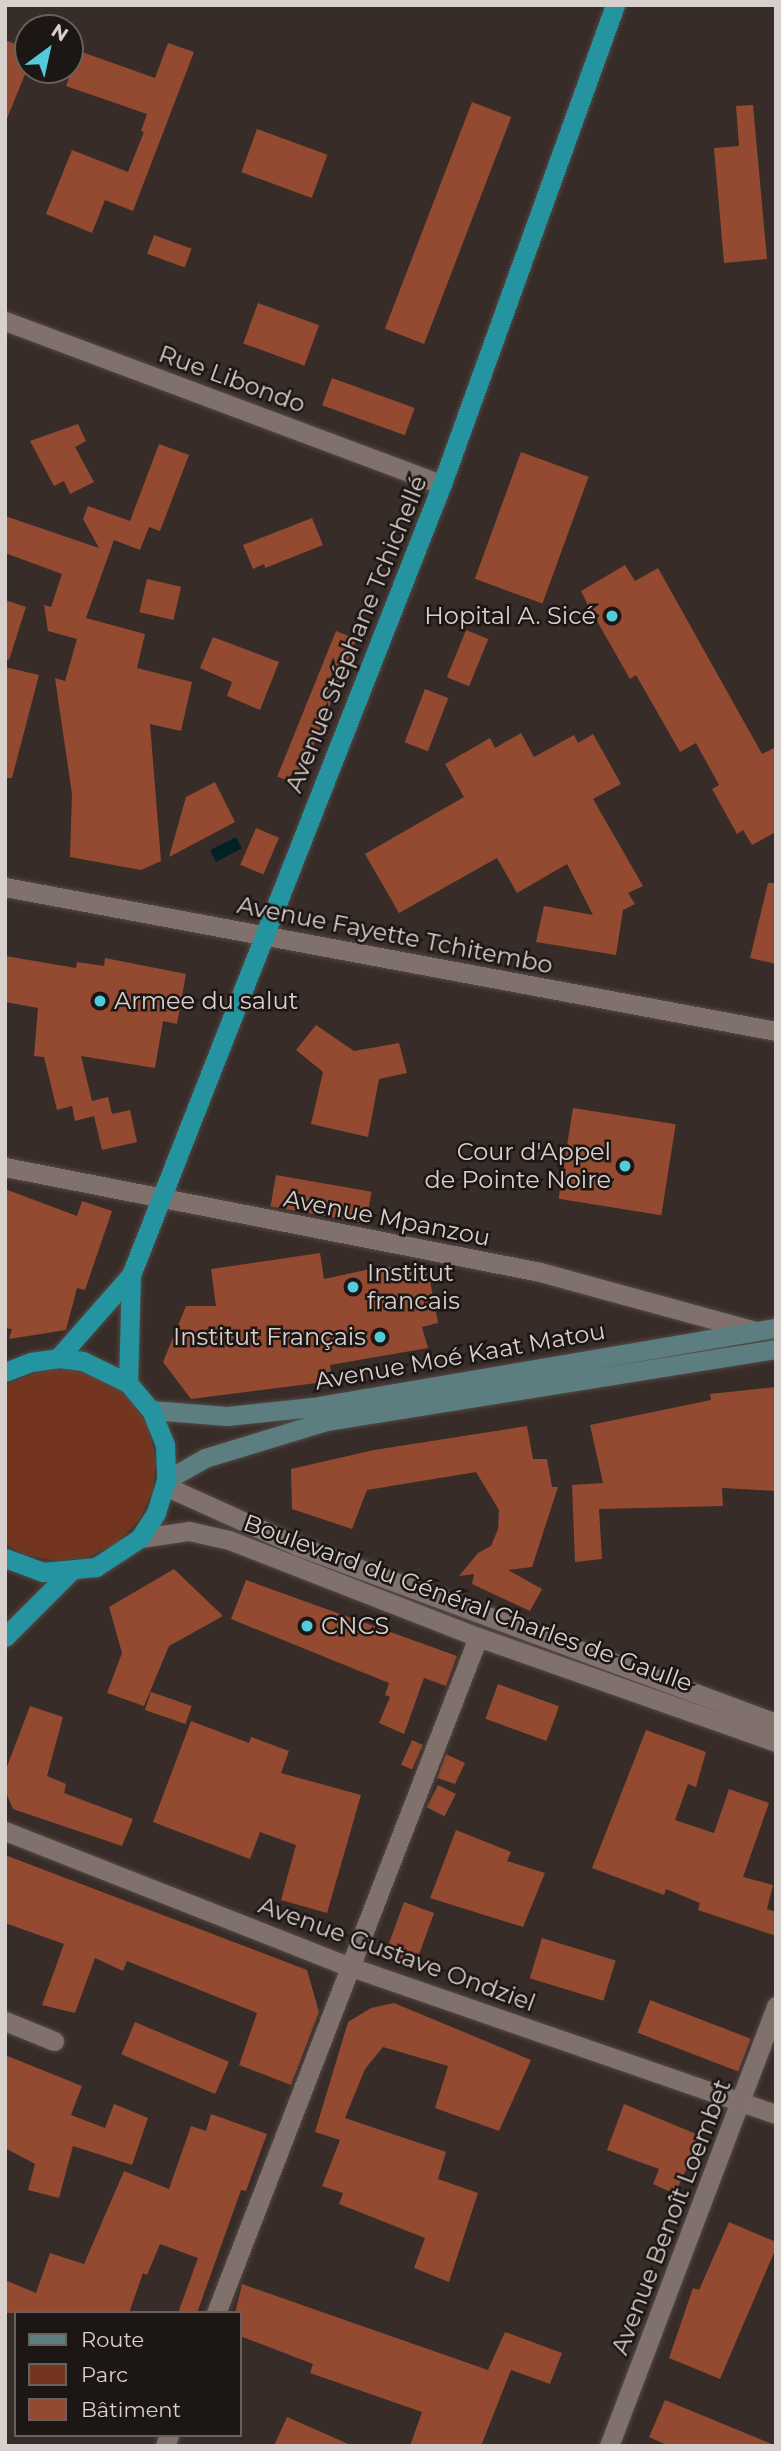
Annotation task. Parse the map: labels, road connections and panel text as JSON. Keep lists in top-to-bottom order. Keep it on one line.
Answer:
{"streets":{"highway":["Avenue Stéphane Tchichellé"],"main road":["Avenue Moé Kaat Matou"],"street":["Rue Libondo","Avenue Fayette Tchitembo","Avenue Mpanzou","Boulevard du Général Charles de Gaulle","Avenue Gustave Ondziel","Avenue Benoît Loembet"]},"crossings":[["Rue Libondo","Avenue Stéphane Tchichellé"],["Avenue Stéphane Tchichellé","Avenue Fayette Tchitembo"],["Avenue Stéphane Tchichellé","Avenue Mpanzou"],["Avenue Mpanzou","Avenue Moé Kaat Matou"],["Avenue Moé Kaat Matou","Boulevard du Général Charles de Gaulle"],["Avenue Gustave Ondziel","Avenue Benoît Loembet"]],"places":["Hopital A. Sicé","Armee du salut","Cour d'Appel de Pointe Noire","Institut francais","Institut Français","CNCS"],"legend":["Route","Parc","Bâtiment"],"north":"top right"}
